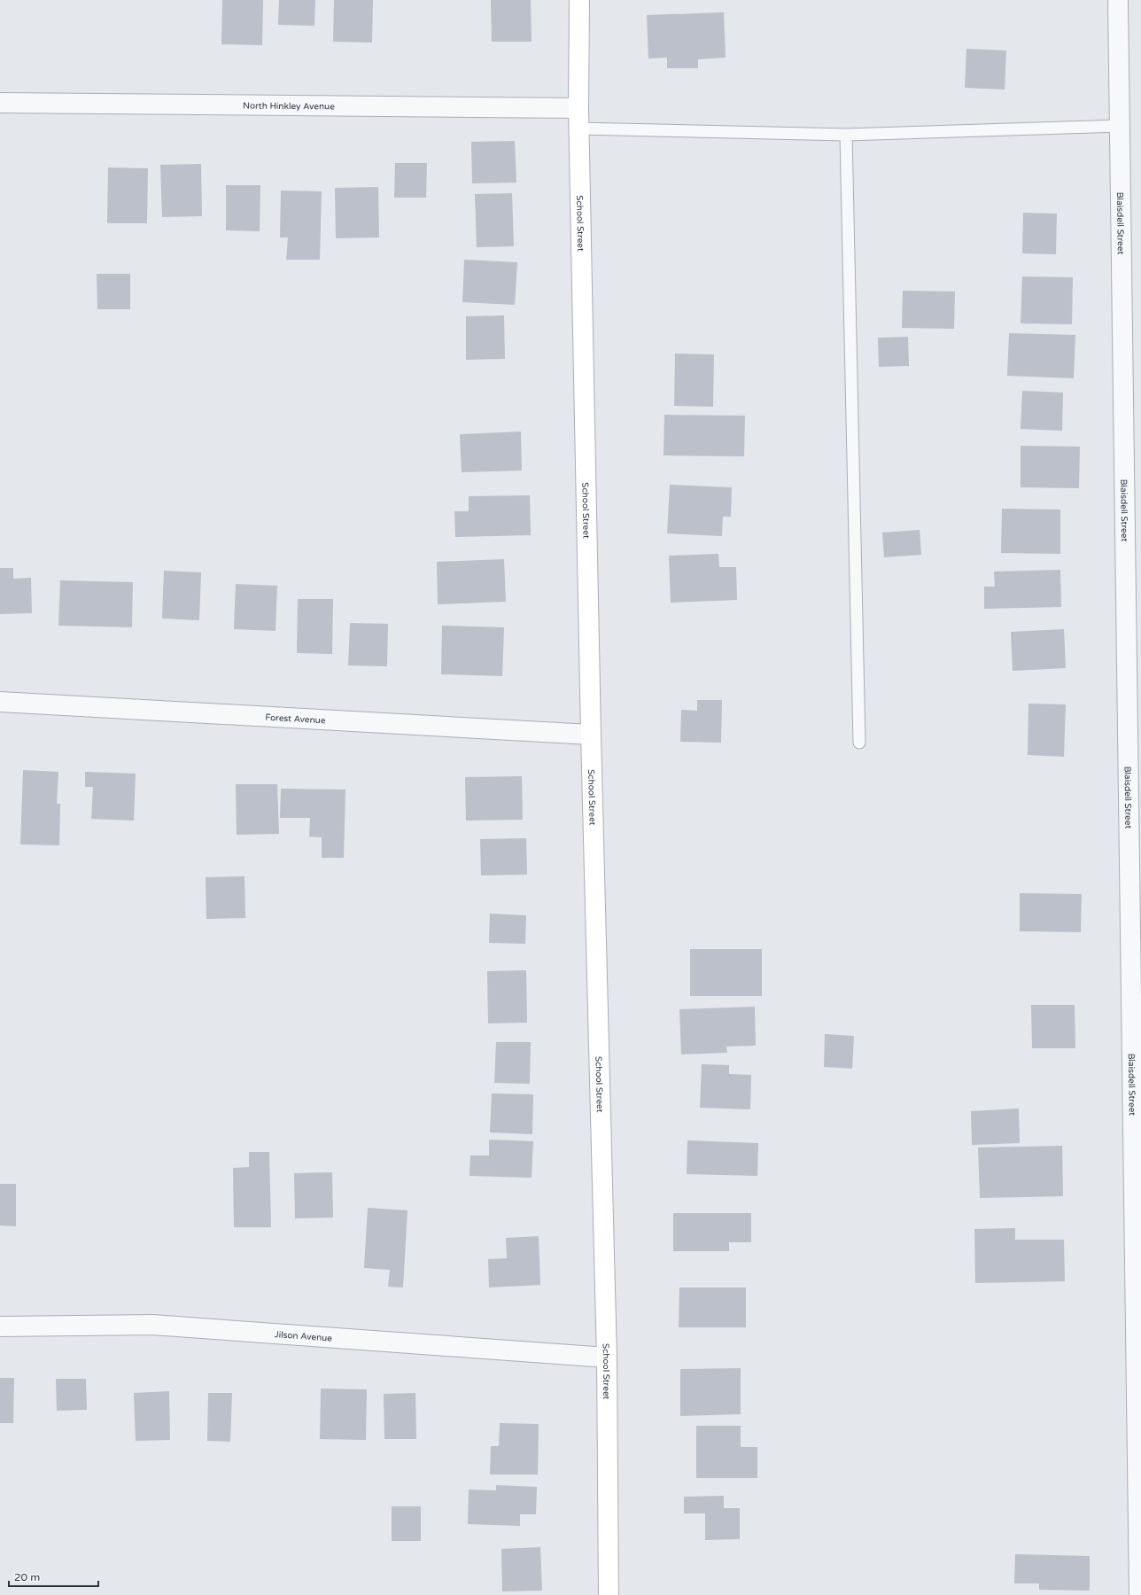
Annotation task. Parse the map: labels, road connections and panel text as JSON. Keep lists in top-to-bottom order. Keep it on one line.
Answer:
{"streets":{"main road":["School Street"],"street":["North Hinkley Avenue","Blaisdell Street","Forest Avenue","Jilson Avenue"]},"crossings":[["North Hinkley Avenue","School Street"],["School Street","Forest Avenue"],["School Street","Jilson Avenue"]],"scale_bar":"20 m"}
